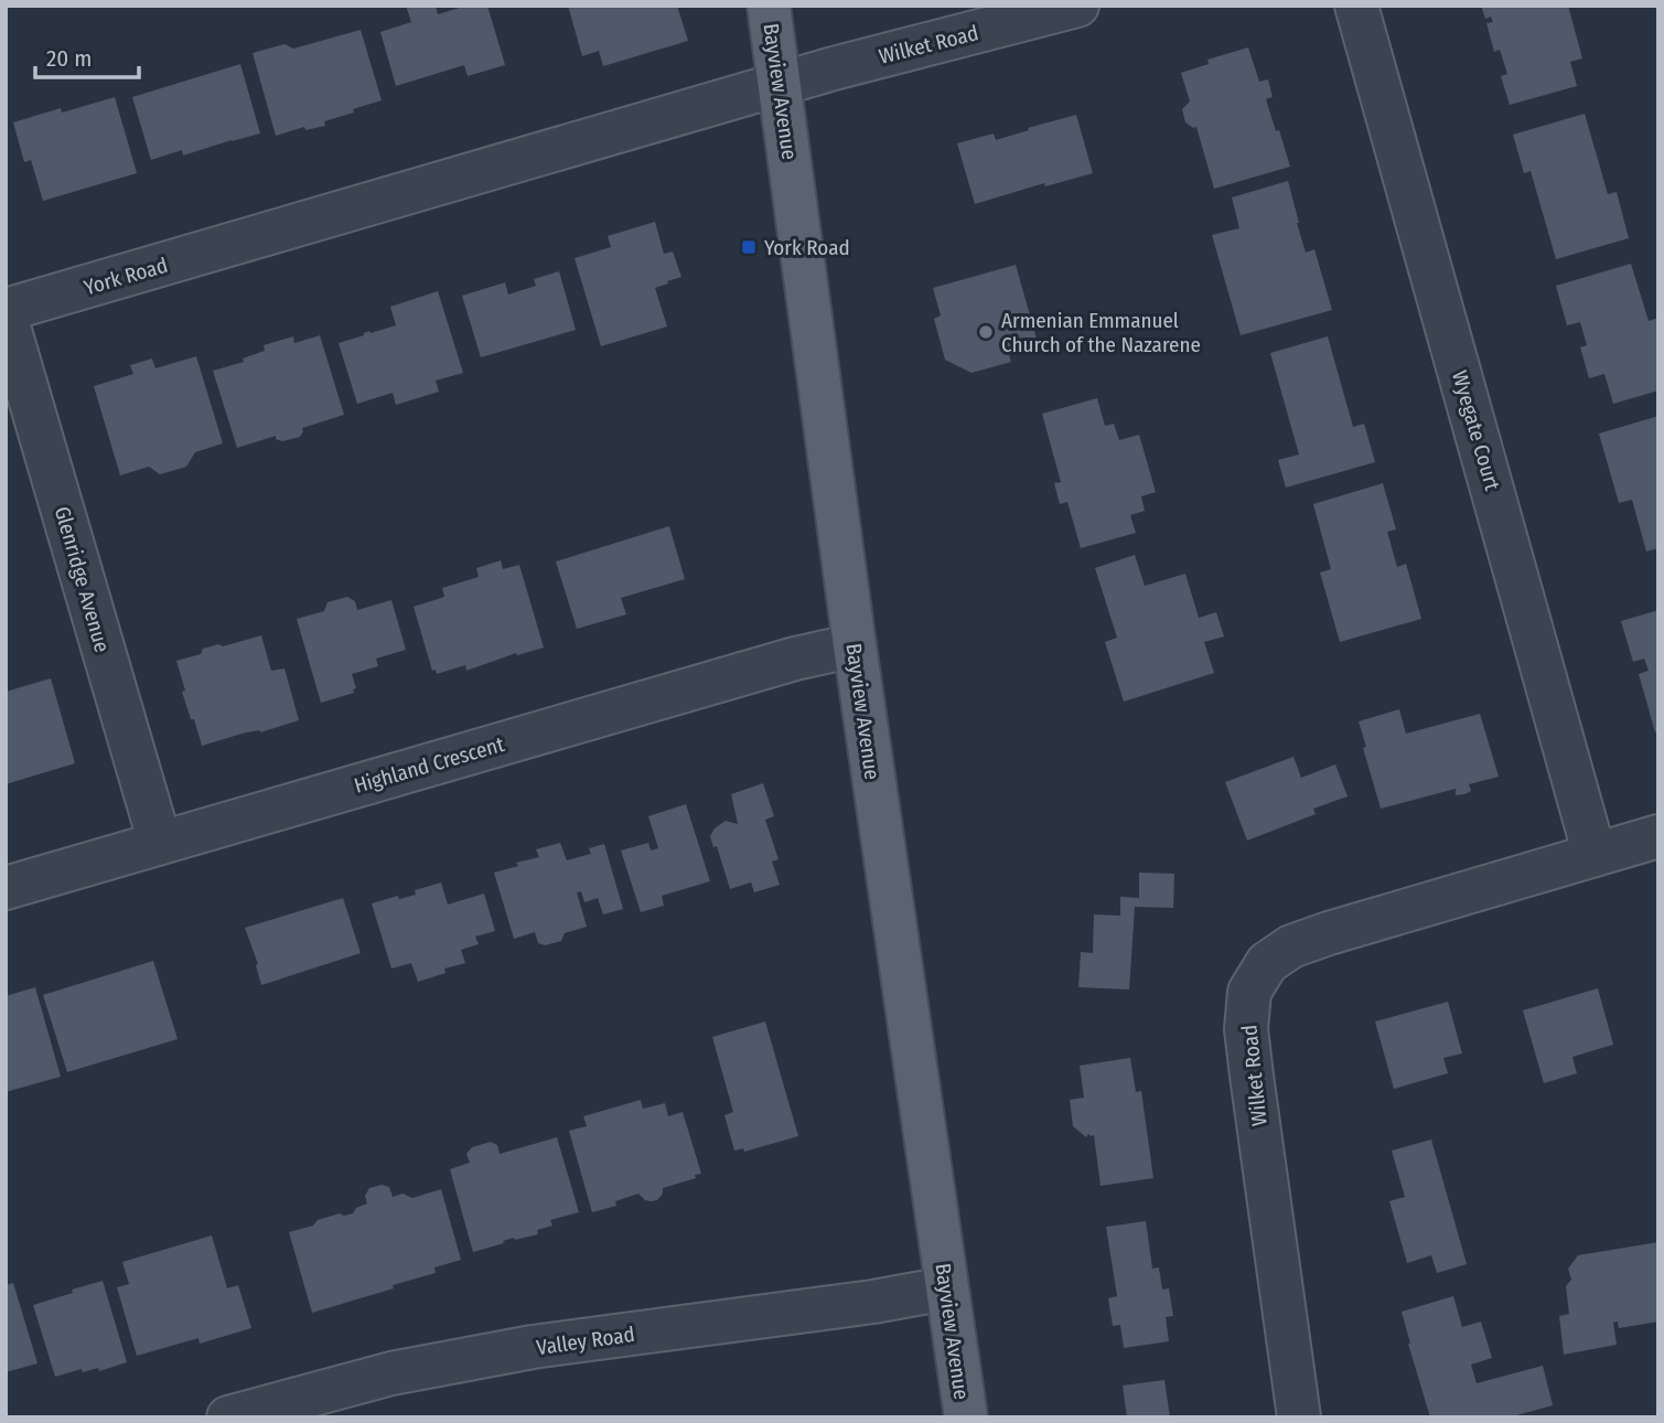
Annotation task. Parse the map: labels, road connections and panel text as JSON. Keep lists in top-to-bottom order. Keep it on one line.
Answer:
{"streets":{"main road":["Bayview Avenue"],"street":["Wilket Road","York Road","Wyegate Court","Glenridge Avenue","Highland Crescent","Valley Road"]},"crossings":[["Wilket Road","Bayview Avenue"],["Wilket Road","York Road"],["Wilket Road","Wyegate Court"],["Bayview Avenue","York Road"],["Bayview Avenue","Highland Crescent"],["Bayview Avenue","Valley Road"],["York Road","Glenridge Avenue"],["Glenridge Avenue","Highland Crescent"]],"places":{"transit":["York Road"],"other":["Armenian Emmanuel Church of the Nazarene"]},"scale_bar":"20 m"}
